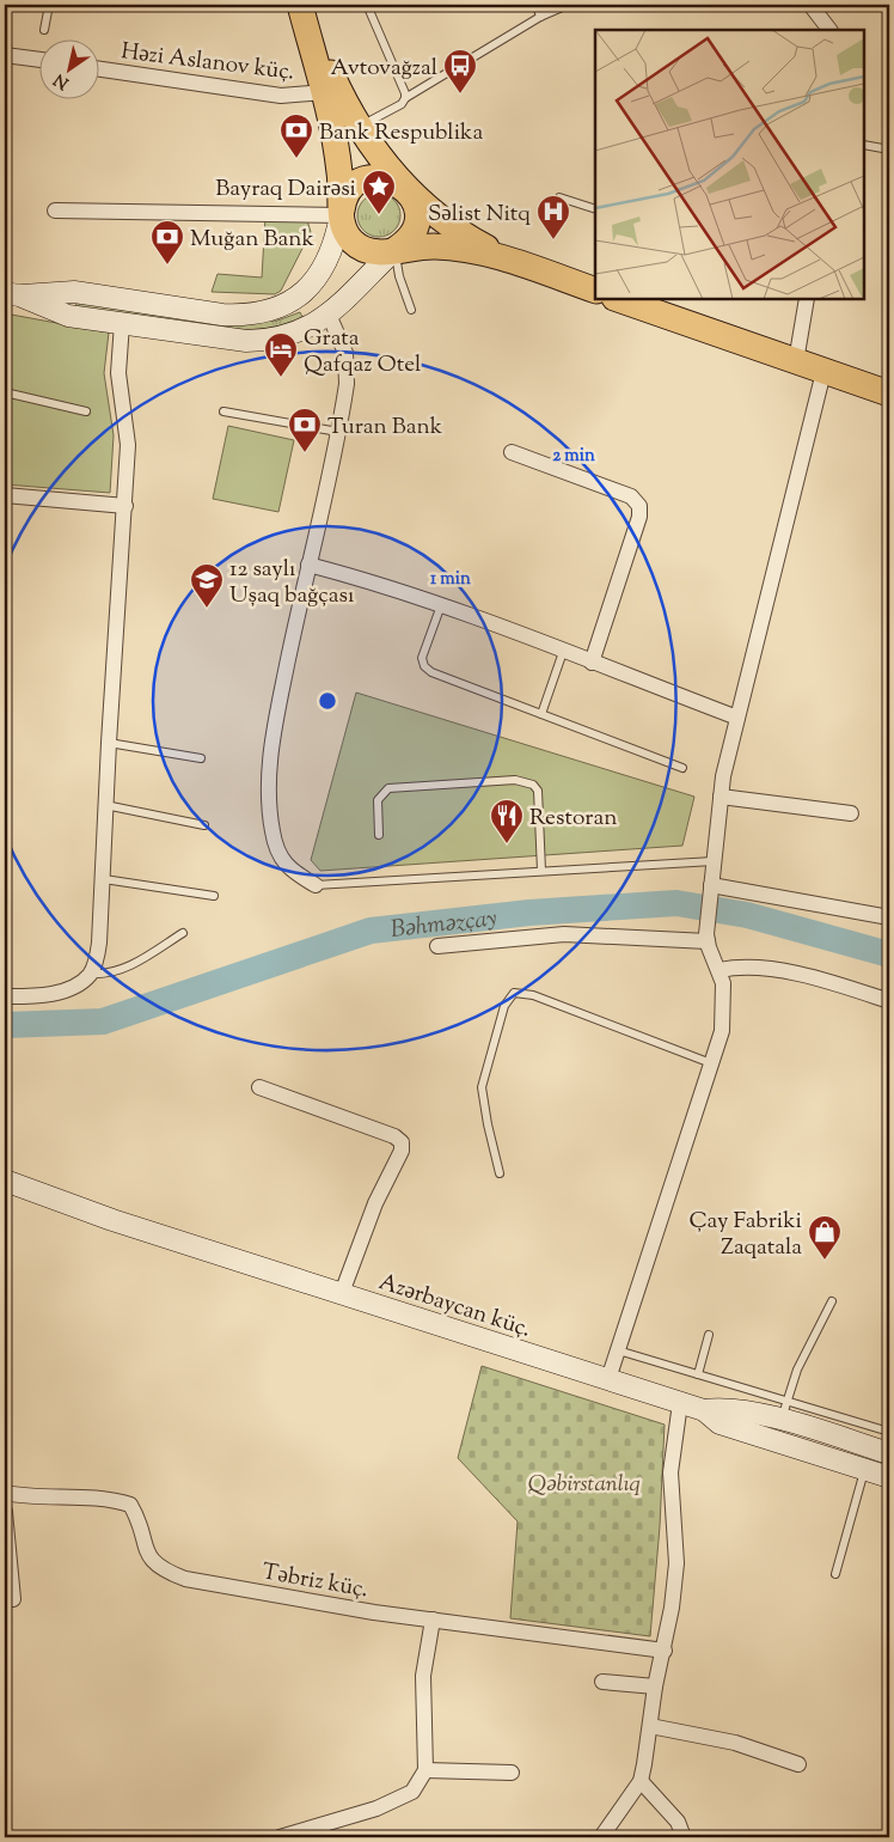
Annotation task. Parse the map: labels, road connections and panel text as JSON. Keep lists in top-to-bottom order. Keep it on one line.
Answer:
{"streets":{"main road":["Azərbaycan küç."],"street":["Həzi Aslanov küç.","Təbriz küç."]},"water":["Bəhməzçay"],"parks":["Qəbirstanlıq"],"places":{"bus stop":["Avtovağzal"],"bank":["Bank Respublika","Muğan Bank","Turan Bank"],"place":["Bayraq Dairəsi"],"hospital":["Səlist Nitq"],"hotel":["Grata Qafqaz Otel"],"school or university":["12 saylı Uşaq bağçası"],"restaurant":["Restoran"],"shop":["Çay Fabriki Zaqatala"]},"north":"bottom left","rings":["2 min","1 min"]}
